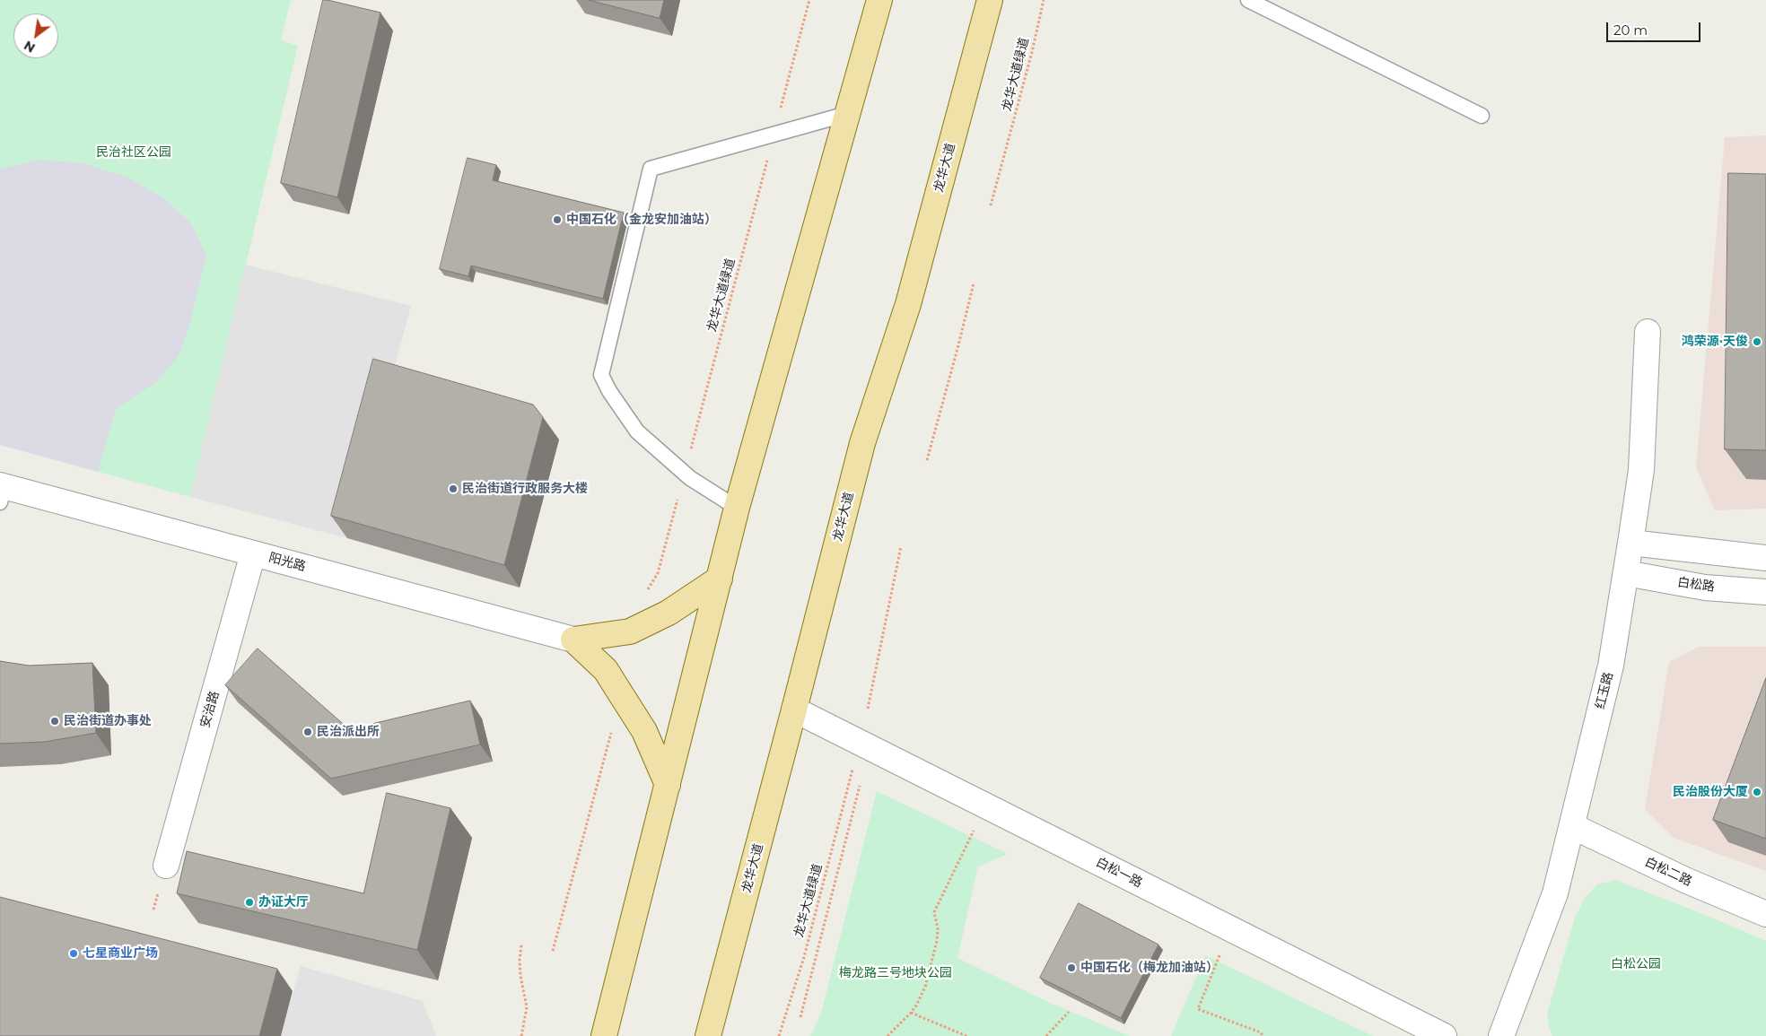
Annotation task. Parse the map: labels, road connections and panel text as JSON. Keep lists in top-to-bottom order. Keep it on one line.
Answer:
{"streets":{"main road":["龙华大道"],"street":["阳光路","白松路","红玉路","安治路","白松二路","白松一路"],"path":["龙华大道绿道"]},"crossings":[["龙华大道","白松一路"],["阳光路","安治路"],["白松路","红玉路"],["红玉路","白松二路"]],"parks":["民治社区公园","白松公园","梅龙路三号地块公园"],"places":["中国石化（金龙安加油站）","鸿荣源·天俊","民治街道行政服务大楼","民治街道办事处","民治派出所","民治股份大厦","办证大厅","七星商业广场","中国石化（梅龙加油站）"],"scale_bar":"20 m","north":"bottom left"}
